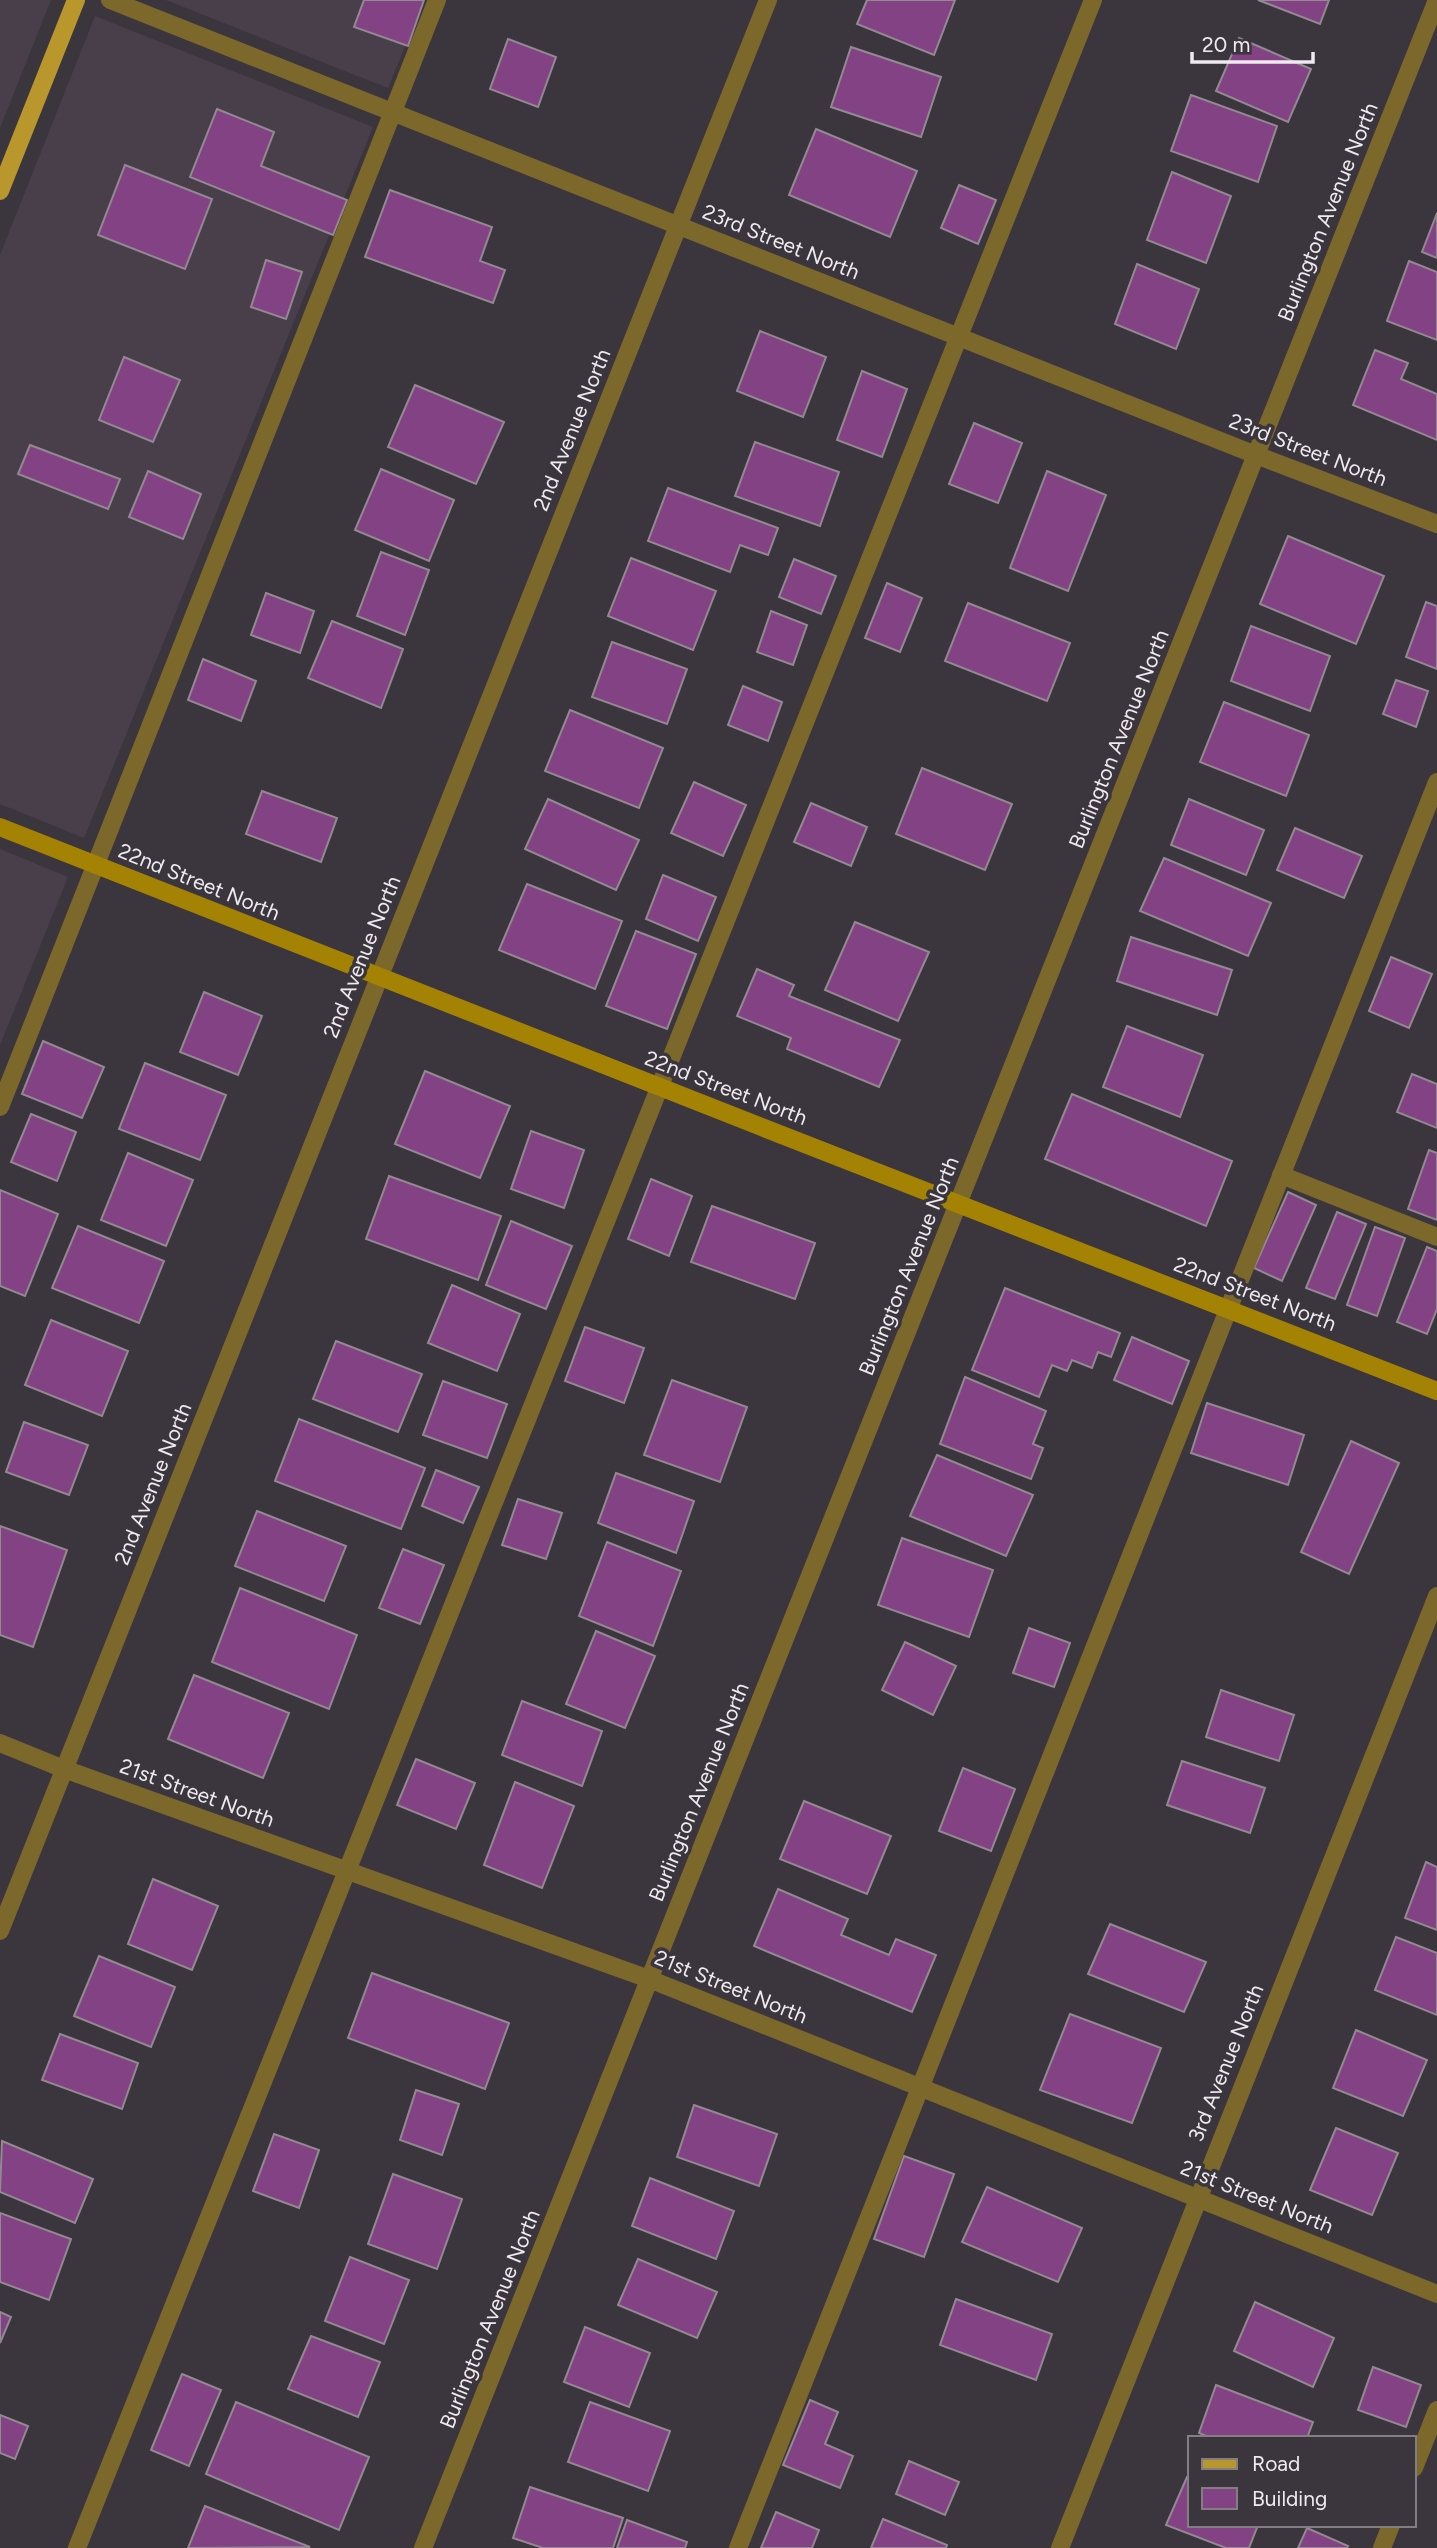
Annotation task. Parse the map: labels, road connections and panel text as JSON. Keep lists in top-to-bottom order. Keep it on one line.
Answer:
{"streets":{"street":["Burlington Avenue North","23rd Street North","2nd Avenue North","22nd Street North","21st Street North","3rd Avenue North"]},"crossings":[["Burlington Avenue North","23rd Street North"],["Burlington Avenue North","22nd Street North"],["Burlington Avenue North","21st Street North"],["23rd Street North","2nd Avenue North"],["2nd Avenue North","22nd Street North"],["2nd Avenue North","21st Street North"],["21st Street North","3rd Avenue North"]],"legend":["Road","Building"],"scale_bar":"20 m"}
